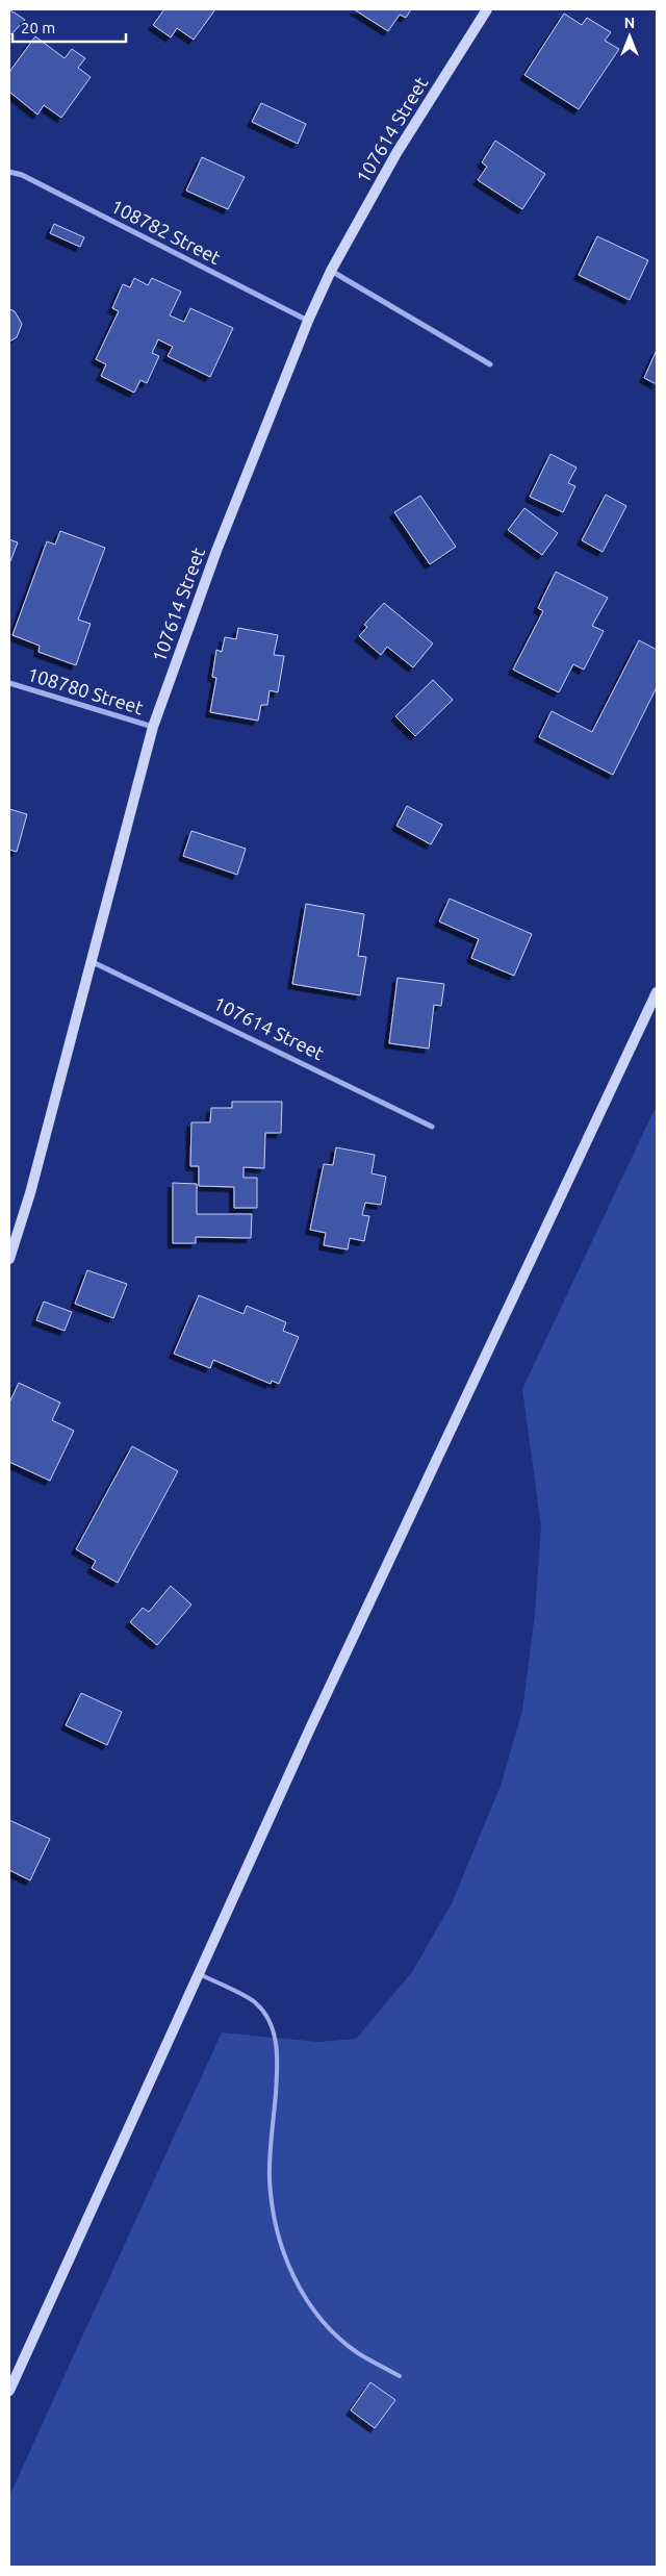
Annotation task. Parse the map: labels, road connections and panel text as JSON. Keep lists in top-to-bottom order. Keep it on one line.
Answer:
{"streets":{"main road":["107614 Street"],"street":["108782 Street","108780 Street"]},"crossings":[["107614 Street","108782 Street"],["107614 Street","108780 Street"]],"scale_bar":"20 m","north":"top"}
